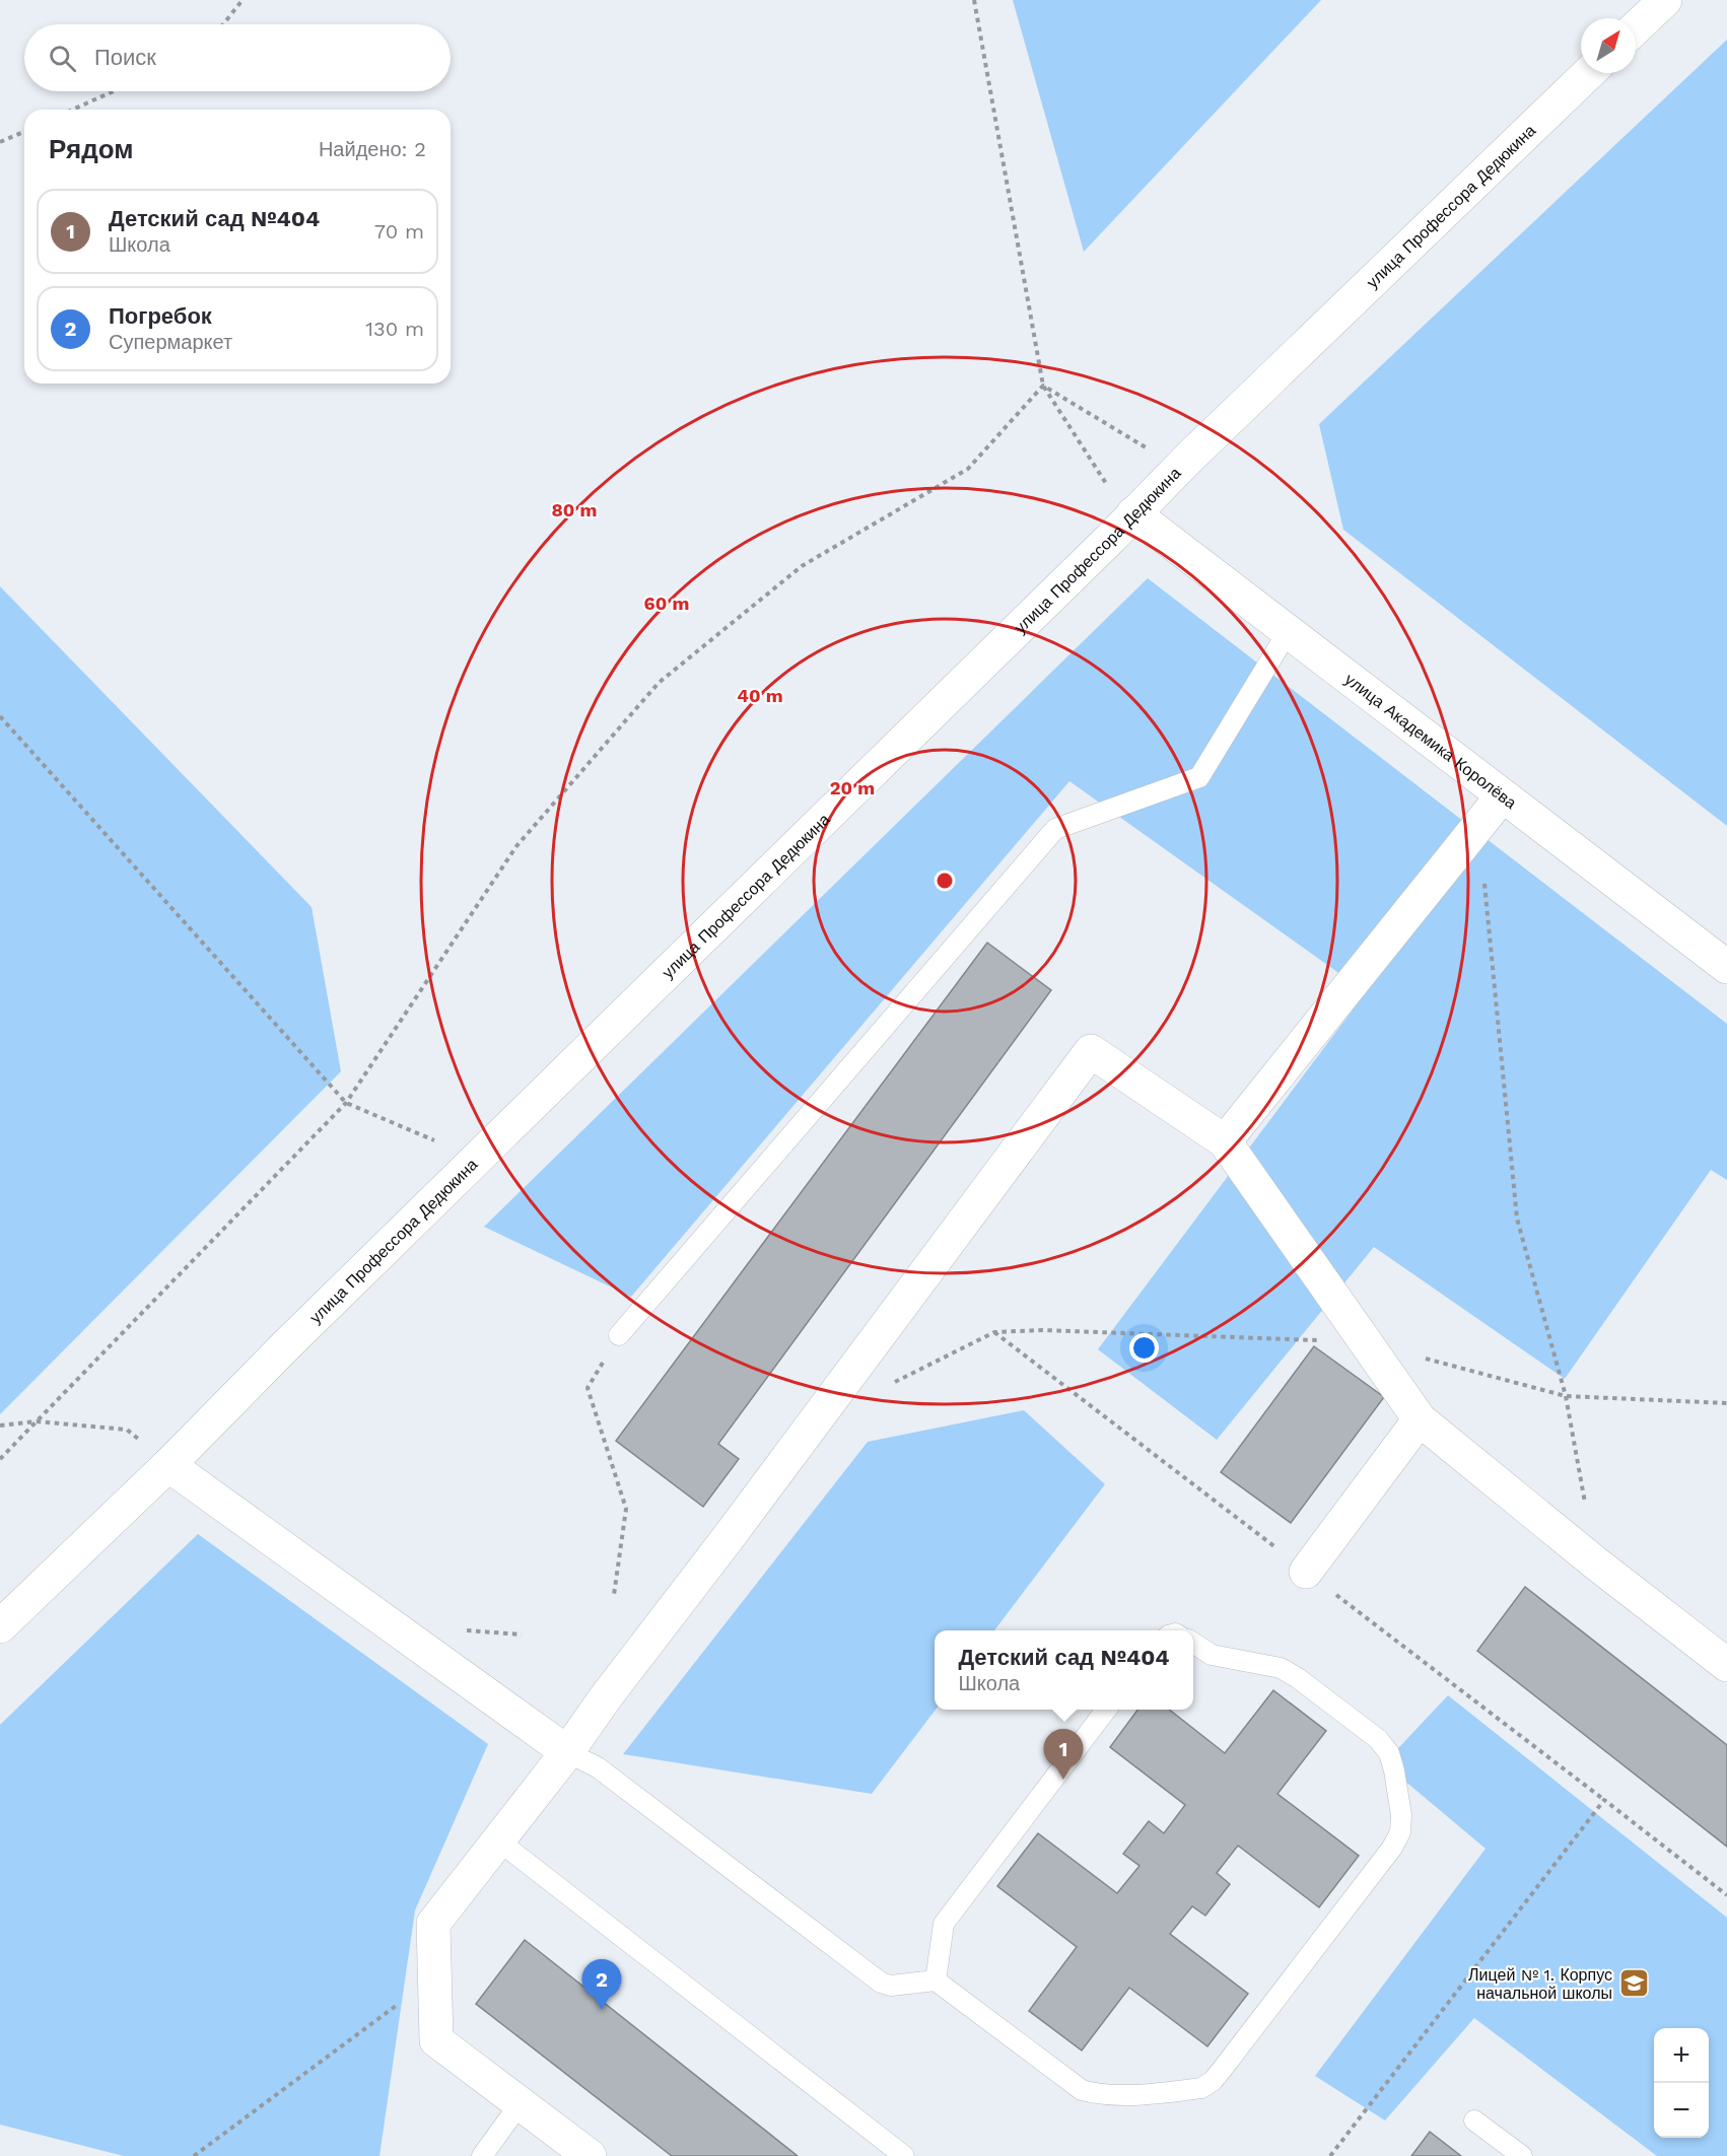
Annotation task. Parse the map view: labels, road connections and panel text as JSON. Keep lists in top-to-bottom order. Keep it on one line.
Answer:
{"streets":{"street":["улица Профессора Дедюкина","улица Академика Королёва"]},"crossings":[["улица Профессора Дедюкина","улица Академика Королёва"]],"places":{"school or university":["Лицей № 1. Корпус начальной школы"]},"north":"top right","page":{"search":"Поиск","heading":["Рядом","Найдено: 2"],"list":[{"mark":"1","name":"Детский сад №404","note":"Школа","value":"70 m"},{"mark":"2","name":"Погребок","note":"Супермаркет","value":"130 m"}],"popup":["Детский сад №404","Школа"],"pins":["1","2"],"map_buttons":["+","−"]},"rings":["80 m","60 m","40 m","20 m"]}
